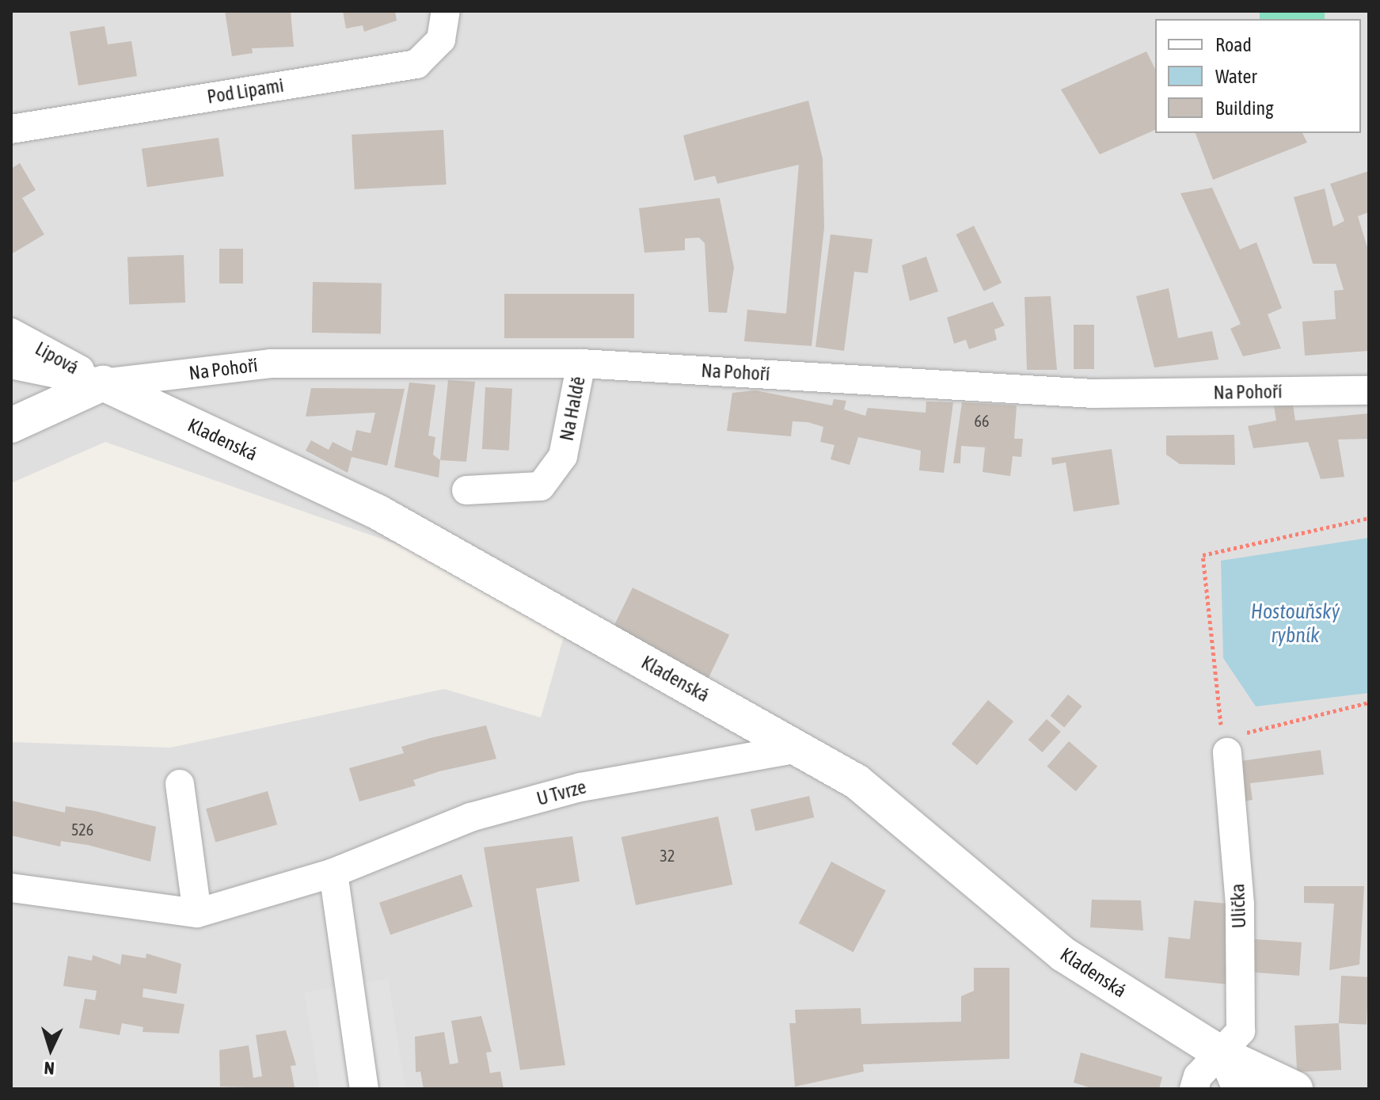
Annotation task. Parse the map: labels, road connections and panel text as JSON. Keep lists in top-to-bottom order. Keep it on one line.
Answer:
{"streets":{"street":["Pod Lipami","Lipová","Na Pohoří","Na Haldě","Kladenská","U Tvrze","Ulička"]},"crossings":[["Lipová","Na Pohoří"],["Lipová","Kladenská"],["Na Pohoří","Na Haldě"],["Na Pohoří","Kladenská"],["Kladenská","U Tvrze"],["Kladenská","Ulička"]],"water":["Hostouňský rybník"],"house_numbers":["66","526","32"],"legend":["Road","Water","Building"],"north":"bottom"}
